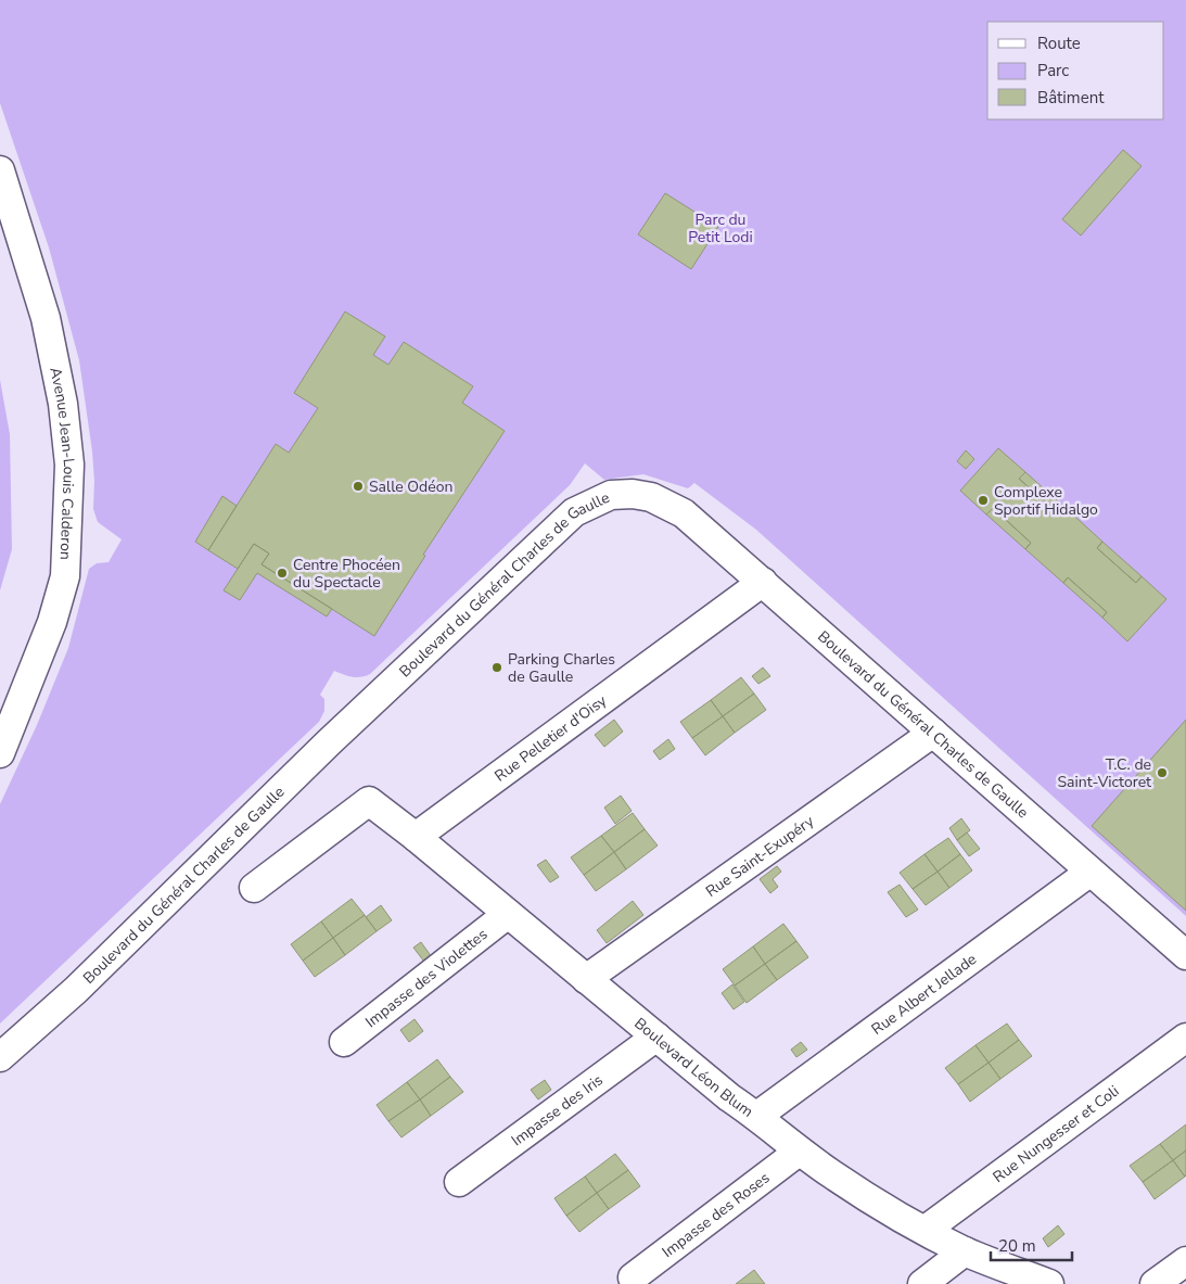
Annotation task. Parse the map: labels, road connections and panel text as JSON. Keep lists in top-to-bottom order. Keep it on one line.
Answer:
{"streets":{"street":["Avenue Jean-Louis Calderon","Boulevard du Général Charles de Gaulle","Rue Pelletier d'Oisy","Rue Saint-Exupéry","Impasse des Violettes","Rue Albert Jellade","Boulevard Léon Blum","Impasse des Iris","Rue Nungesser et Coli","Impasse des Roses"]},"crossings":[["Boulevard du Général Charles de Gaulle","Rue Pelletier d'Oisy"],["Boulevard du Général Charles de Gaulle","Rue Saint-Exupéry"],["Boulevard du Général Charles de Gaulle","Rue Albert Jellade"],["Rue Pelletier d'Oisy","Boulevard Léon Blum"],["Rue Saint-Exupéry","Boulevard Léon Blum"],["Impasse des Violettes","Boulevard Léon Blum"],["Rue Albert Jellade","Boulevard Léon Blum"],["Boulevard Léon Blum","Impasse des Iris"],["Boulevard Léon Blum","Rue Nungesser et Coli"],["Boulevard Léon Blum","Impasse des Roses"]],"parks":["Parc du Petit Lodi"],"places":["Salle Odéon","Complexe Sportif Hidalgo","Centre Phocéen du Spectacle","Parking Charles de Gaulle","T.C. de Saint-Victoret"],"legend":["Route","Parc","Bâtiment"],"scale_bar":"20 m"}
